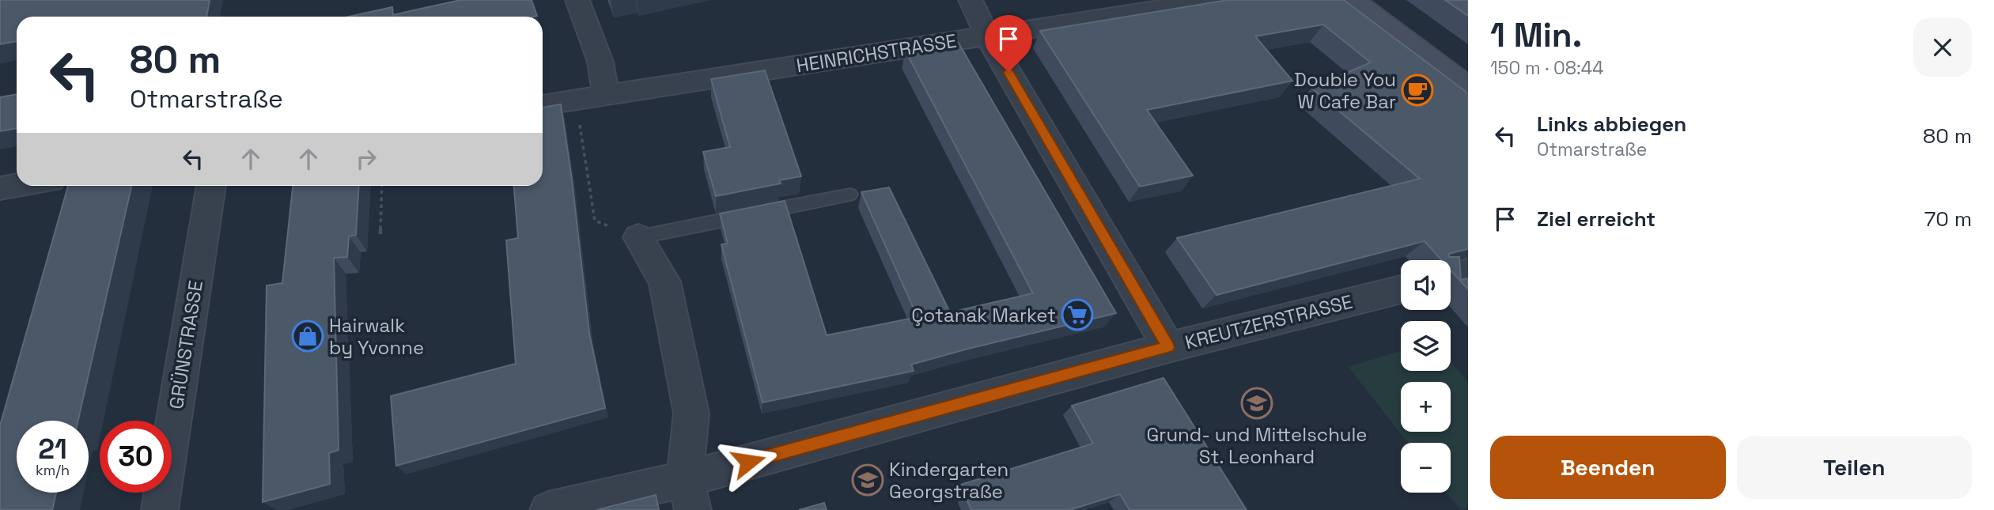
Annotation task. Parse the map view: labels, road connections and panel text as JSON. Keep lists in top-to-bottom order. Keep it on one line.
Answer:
{"streets":{"street":["HEINRICHSTRASSE","KREUTZERSTRASSE","GRÜNSTRASSE"]},"places":{"cafe":["Double You W Cafe Bar"],"supermarket":["Çotanak Market"],"shop":["Hairwalk by Yvonne"],"school or university":["Grund- und Mittelschule St. Leonhard","Kindergarten Georgstraße"]},"page":{"heading":["1 Min.","150 m · 08:44"],"turn":["80 m","Otmarstraße"],"list":[{"name":"Links abbiegen","note":"Otmarstraße","value":"80 m"},{"name":"Ziel erreicht","value":"70 m"}],"map_buttons":["+","−"],"speed":"21 km/h","limit":"30","buttons":["Beenden","Teilen"]}}
